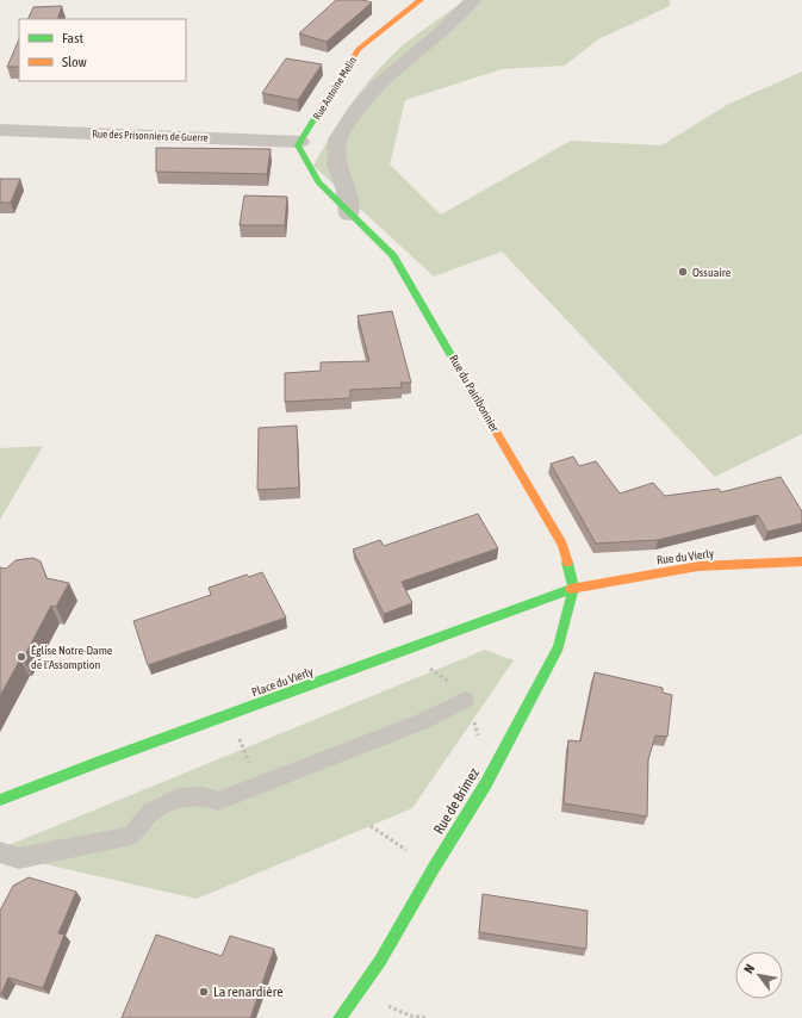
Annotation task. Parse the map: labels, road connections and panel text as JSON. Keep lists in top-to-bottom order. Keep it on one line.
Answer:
{"streets":{"street":["Rue Antoine Melin","Rue des Prisonniers de Guerre","Rue du Pairibonnier","Rue du Vierly","Place du Vierly","Rue de Brimez"]},"crossings":[["Rue Antoine Melin","Rue des Prisonniers de Guerre"],["Rue Antoine Melin","Rue du Pairibonnier"],["Rue des Prisonniers de Guerre","Rue du Pairibonnier"],["Rue du Pairibonnier","Rue du Vierly"],["Rue du Pairibonnier","Place du Vierly"],["Rue du Pairibonnier","Rue de Brimez"],["Rue du Vierly","Place du Vierly"],["Rue du Vierly","Rue de Brimez"],["Place du Vierly","Rue de Brimez"]],"places":["Ossuaire","Église Notre-Dame de l'Assomption","La renardière"],"legend":["Fast","Slow"],"north":"top left"}
